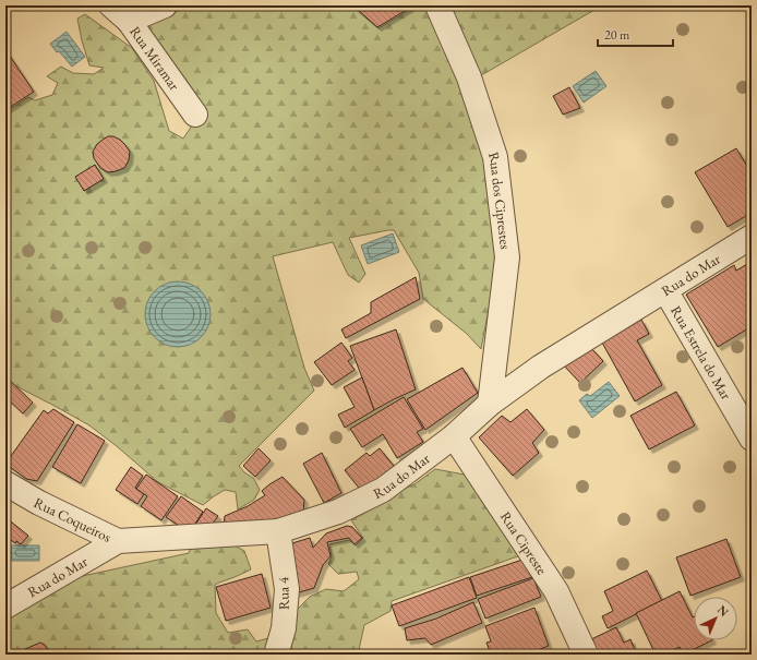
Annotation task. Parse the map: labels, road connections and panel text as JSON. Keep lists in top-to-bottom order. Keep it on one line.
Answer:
{"streets":{"street":["Rua Miramar","Rua dos Ciprestes","Rua do Mar","Rua Estrela do Mar","Rua Coqueiros","Rua Cipreste","Rua 4"]},"crossings":[["Rua dos Ciprestes","Rua do Mar"],["Rua do Mar","Rua Estrela do Mar"],["Rua do Mar","Rua Coqueiros"],["Rua do Mar","Rua Cipreste"],["Rua do Mar","Rua 4"]],"scale_bar":"20 m","north":"top right"}
